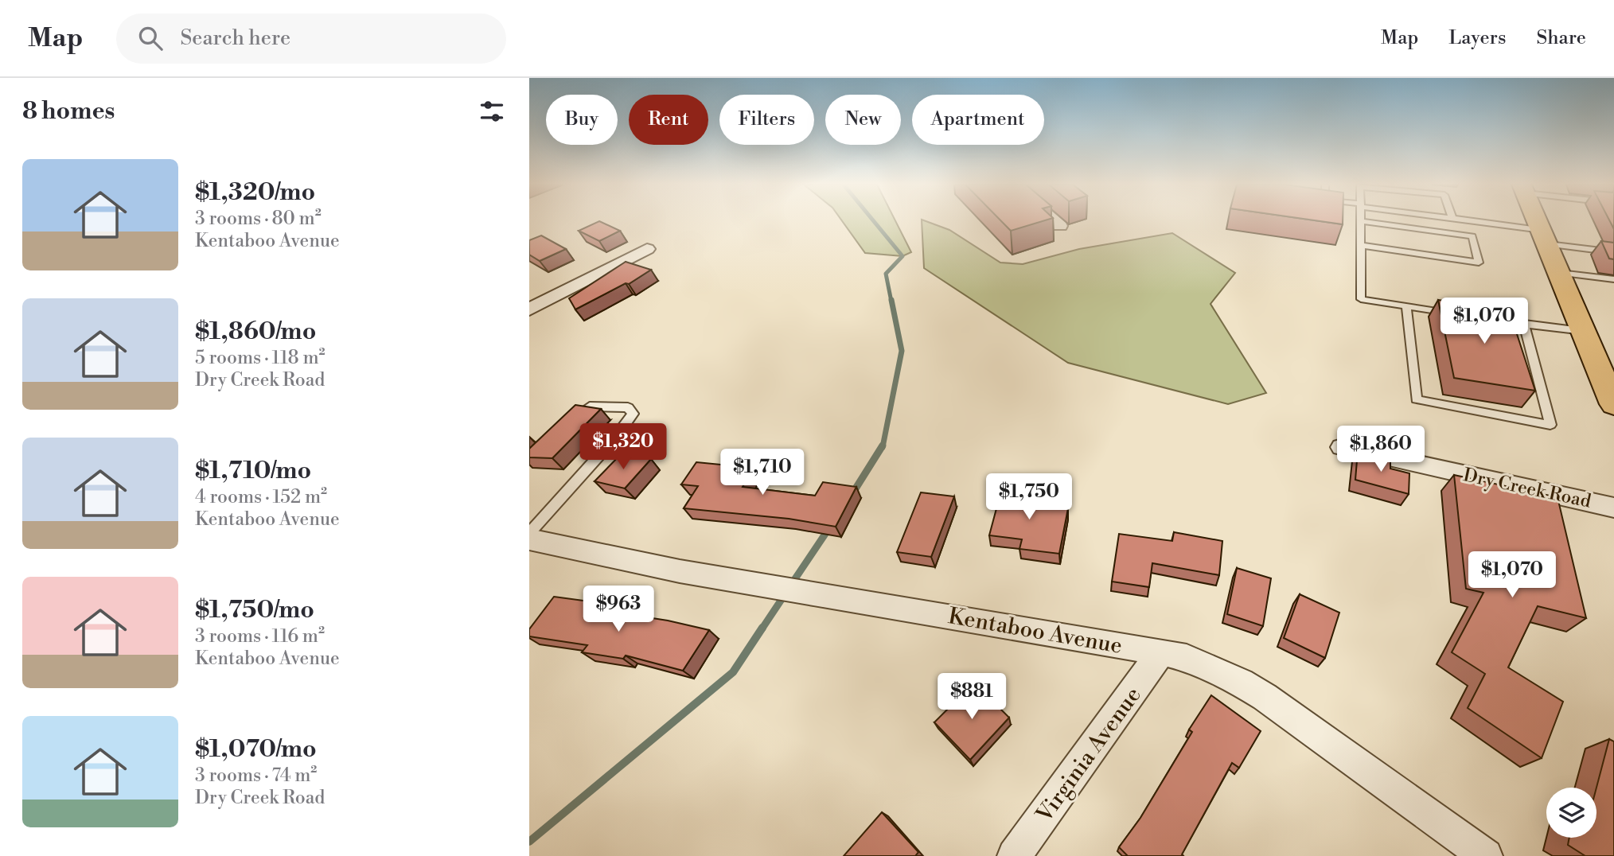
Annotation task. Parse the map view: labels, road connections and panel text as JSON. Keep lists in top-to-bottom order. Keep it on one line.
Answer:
{"streets":{"street":["Dry Creek Road","Kentaboo Avenue","Virginia Avenue"]},"crossings":[["Kentaboo Avenue","Virginia Avenue"]],"page":{"header":"Map","search":"Search here","nav":["Map","Layers","Share"],"heading":"8 homes","chip":["Buy","Rent","Filters","New","Apartment"],"list":[{"name":"$1,320/mo","note":"3 rooms · 80 m² · Kentaboo Avenue"},{"name":"$1,860/mo","note":"5 rooms · 118 m² · Dry Creek Road"},{"name":"$1,710/mo","note":"4 rooms · 152 m² · Kentaboo Avenue"},{"name":"$1,750/mo","note":"3 rooms · 116 m² · Kentaboo Avenue"},{"name":"$1,070/mo","note":"3 rooms · 74 m² · Dry Creek Road"}],"price":["$1,070","$1,320","$1,860","$1,710","$1,750","$1,070","$963","$881"]}}
